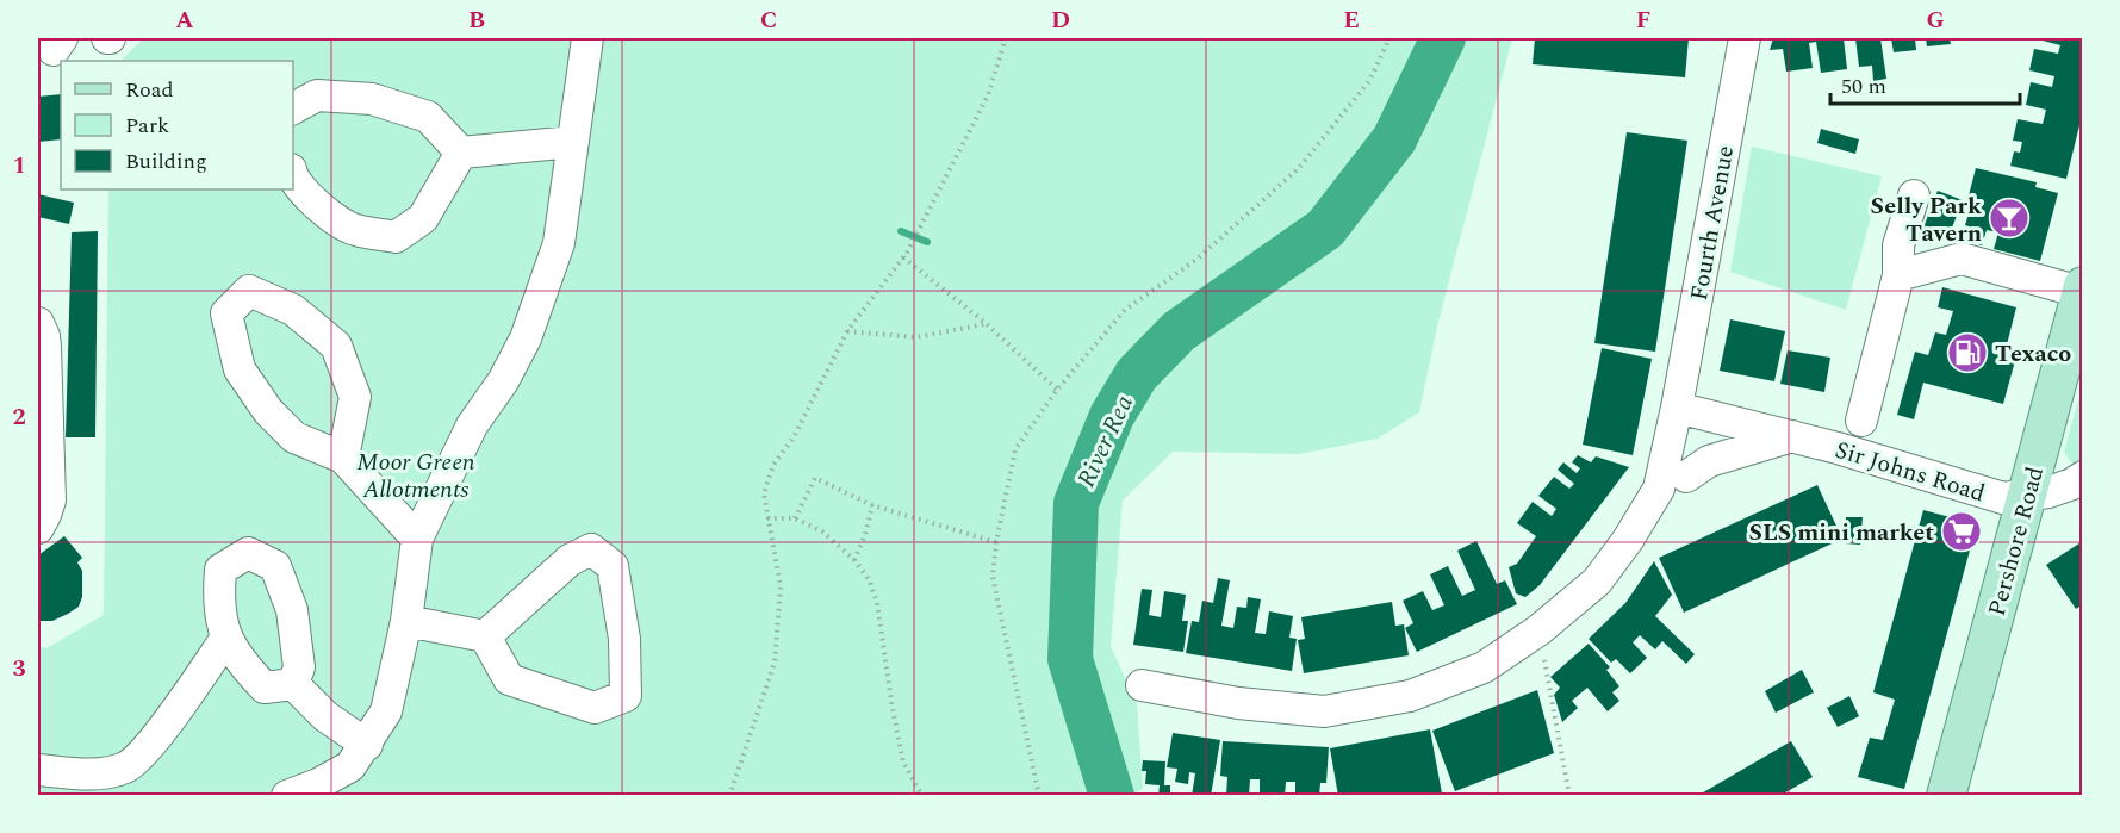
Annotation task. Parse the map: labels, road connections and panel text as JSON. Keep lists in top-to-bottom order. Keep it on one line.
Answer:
{"streets":{"main road":["Pershore Road"],"street":["Fourth Avenue","Sir Johns Road"]},"crossings":[["Fourth Avenue","Sir Johns Road"],["Sir Johns Road","Pershore Road"]],"water":["River Rea"],"parks":["Moor Green Allotments"],"places":{"bar":["Selly Park Tavern"],"fuel station":["Texaco"],"supermarket":["SLS mini market"]},"legend":["Road","Park","Building"],"scale_bar":"50 m","grid":{"columns":["A","B","C","D","E","F","G"],"rows":["1","2","3"]}}
